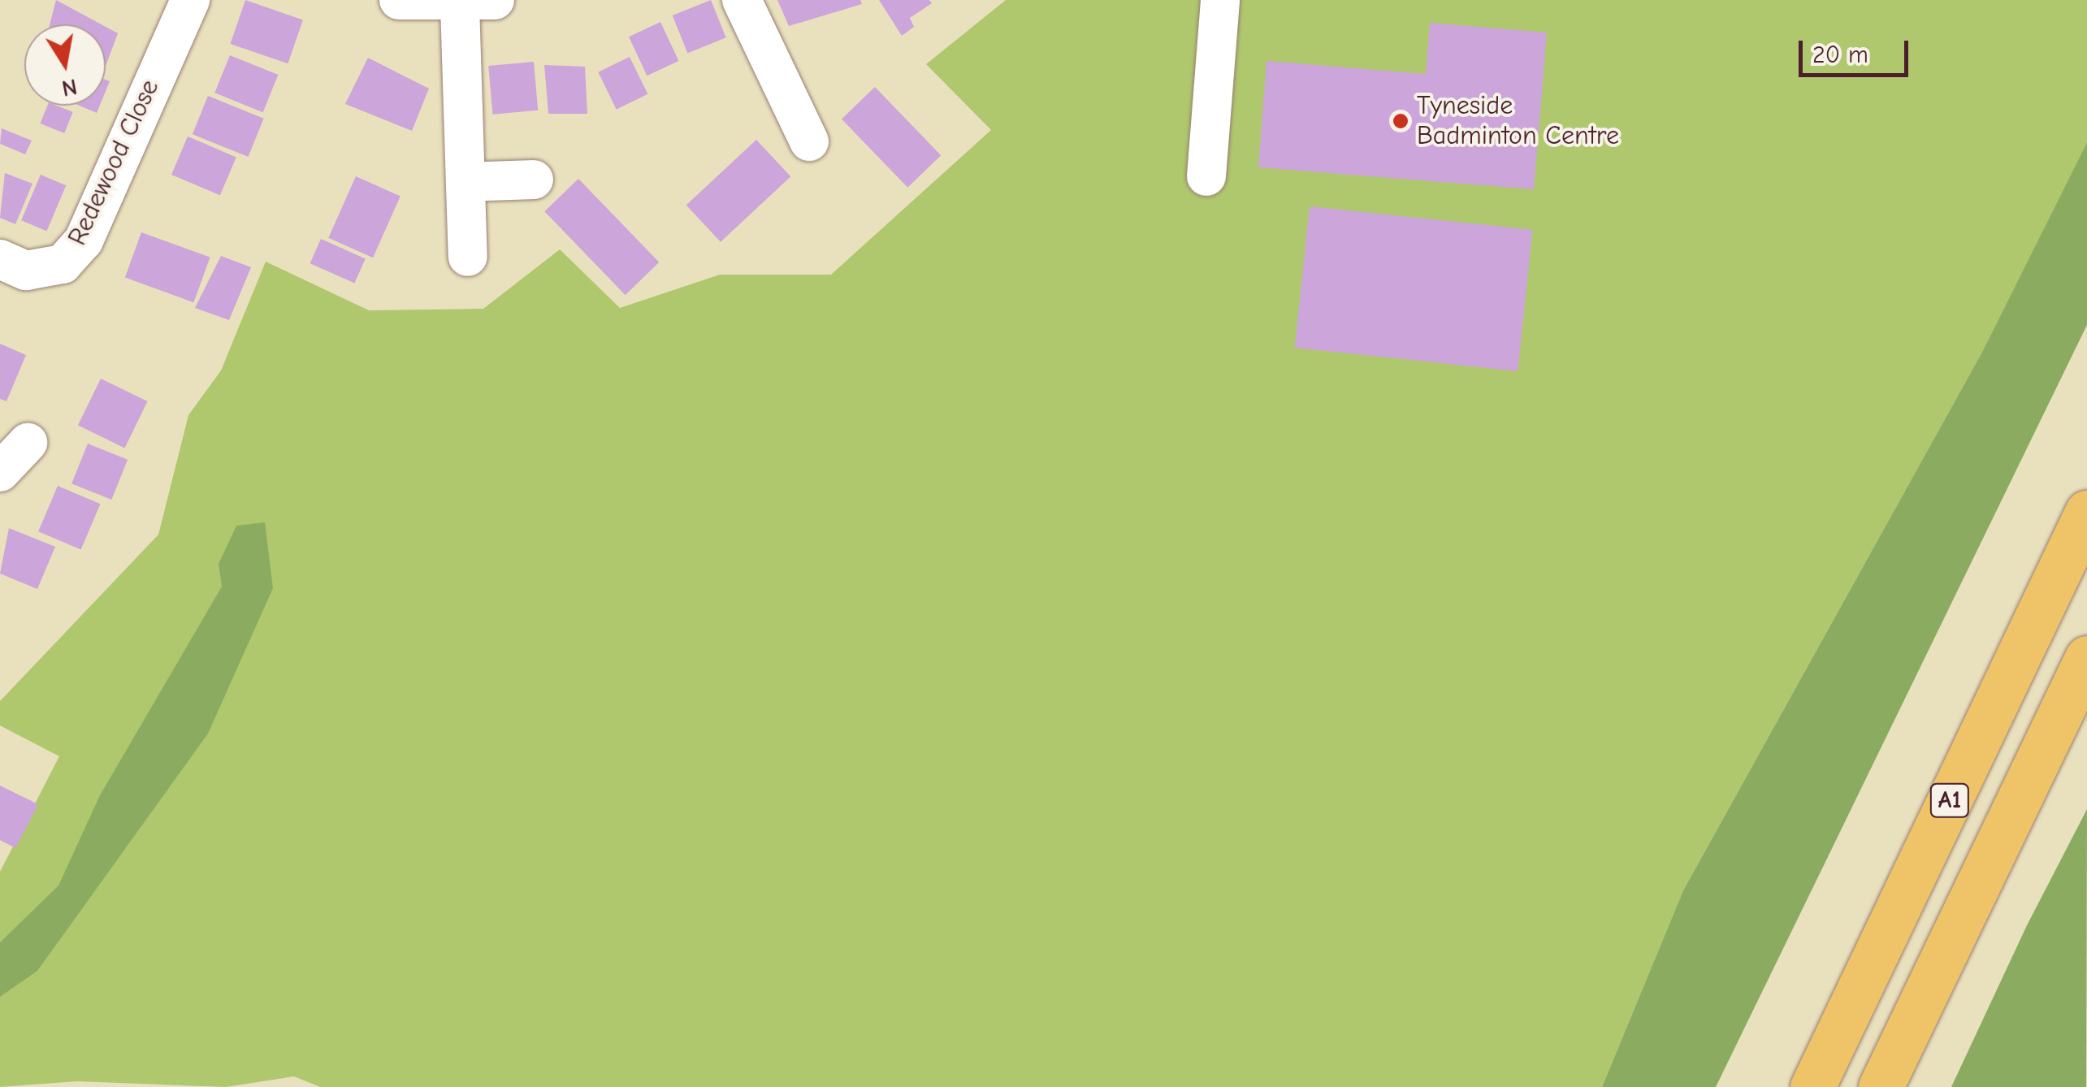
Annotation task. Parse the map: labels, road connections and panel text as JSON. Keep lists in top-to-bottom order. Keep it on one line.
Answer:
{"streets":{"highway":["A1"],"street":["Redewood Close"]},"places":["Tyneside Badminton Centre"],"scale_bar":"20 m","north":"bottom"}
